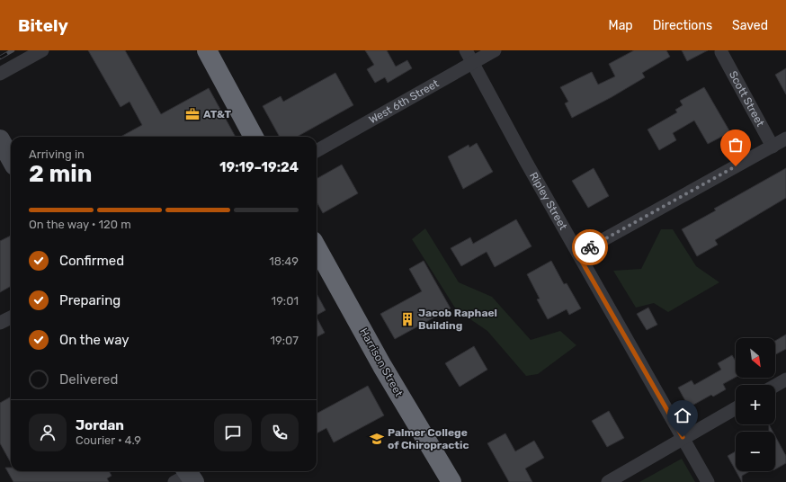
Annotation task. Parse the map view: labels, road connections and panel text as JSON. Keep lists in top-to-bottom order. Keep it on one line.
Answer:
{"streets":{"highway":["Harrison Street"],"street":["Scott Street","West 6th Street","Ripley Street"]},"crossings":[["West 6th Street","Ripley Street"]],"places":{"office":["AT&T"],"building":["Jacob Raphael Building"],"school or university":["Palmer College of Chiropractic"]},"north":"bottom right","page":{"header":"Bitely","nav":["Map","Directions","Saved"],"heading":["2 min","Arriving in","19:19–19:24"],"panel":["Jordan","Courier · 4.9"],"bar":"On the way · 120 m","list":[["Confirmed","18:49"],["Preparing","19:01"],["On the way","19:07"],"Delivered"],"map_buttons":["+","−"]}}
